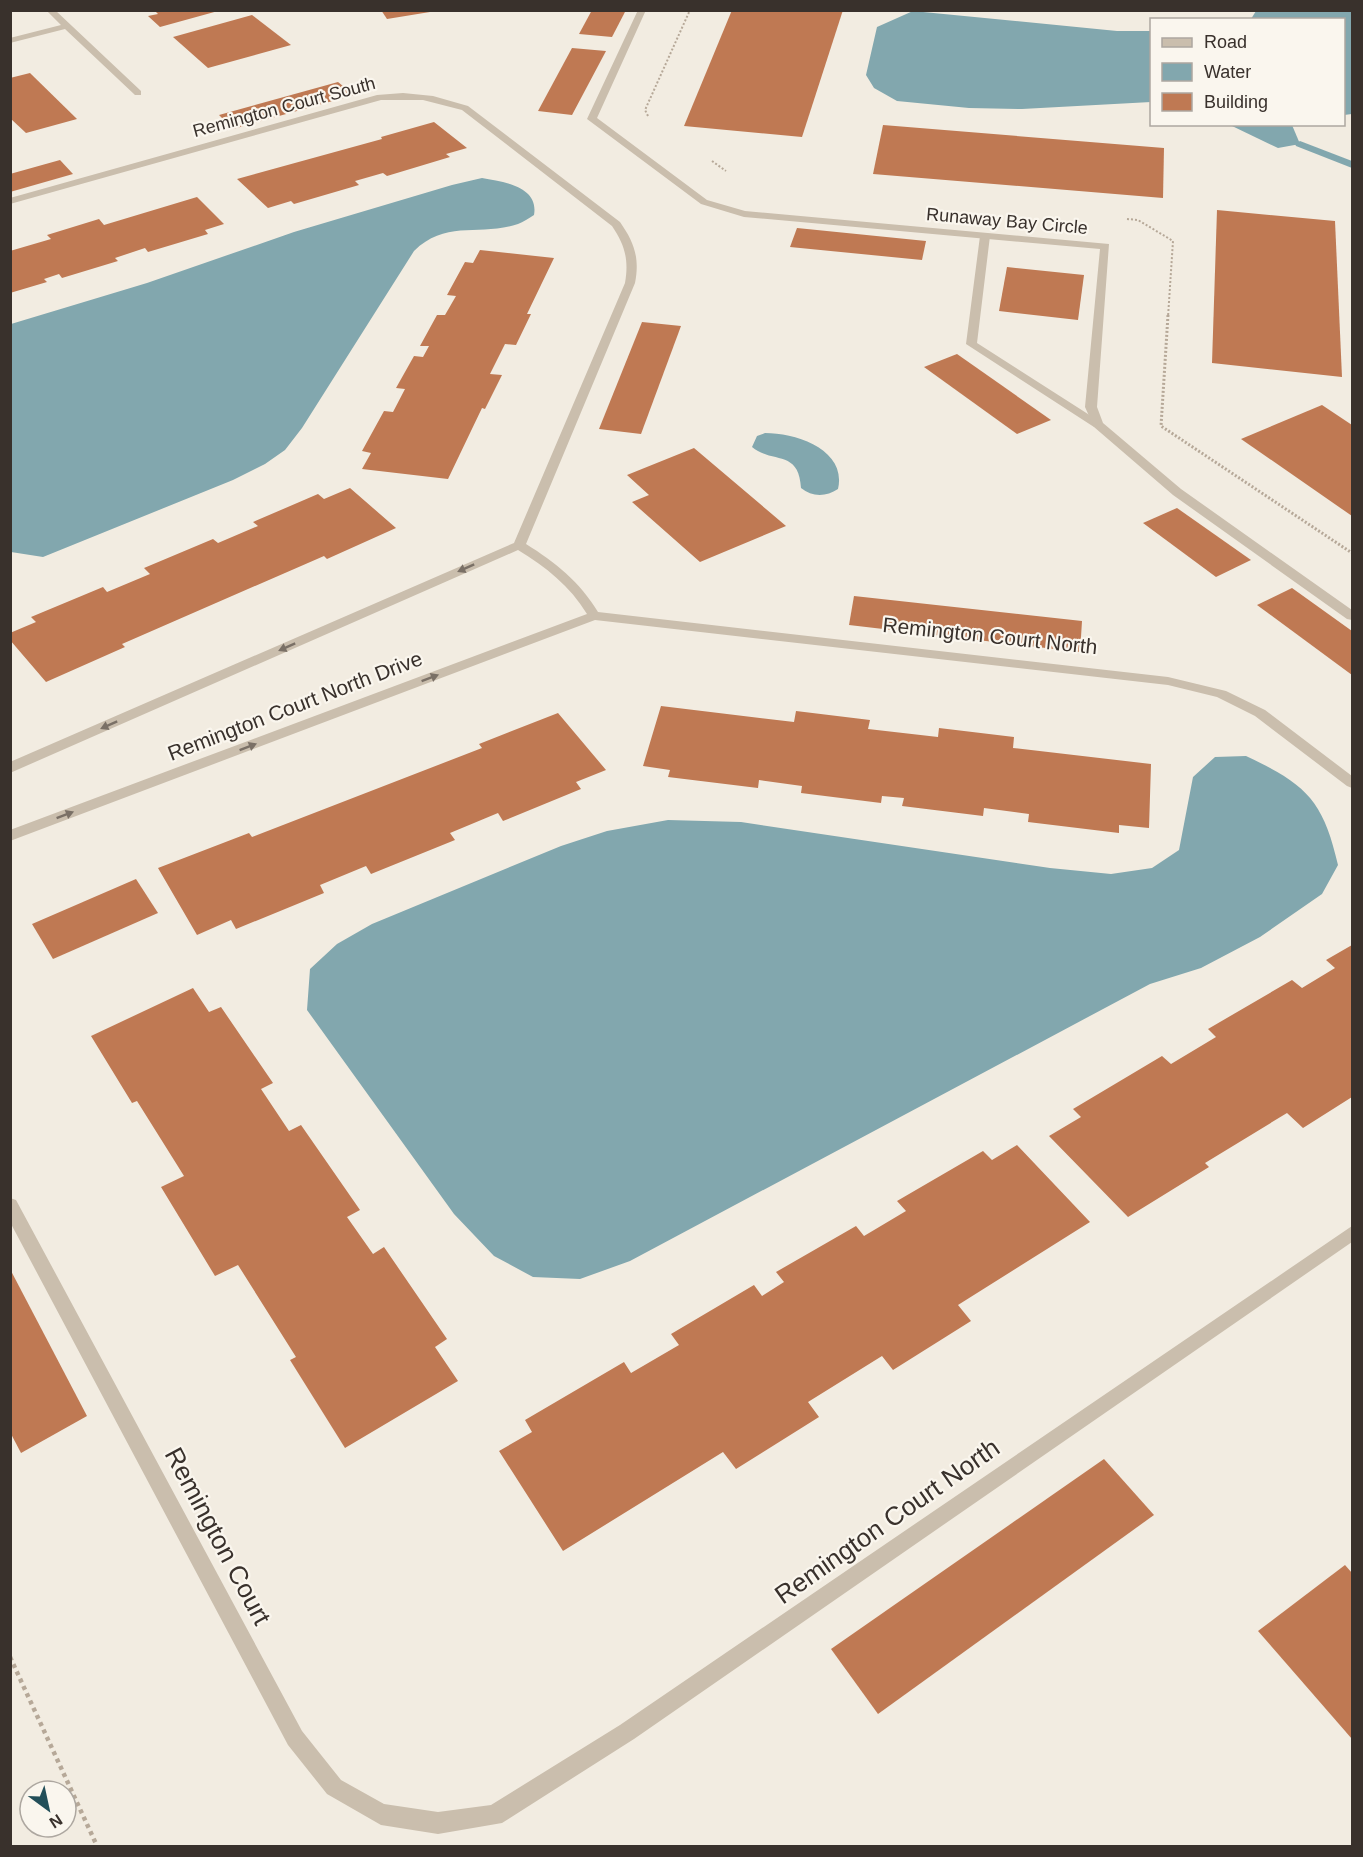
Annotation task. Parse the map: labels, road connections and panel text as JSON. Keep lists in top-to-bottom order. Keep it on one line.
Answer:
{"streets":{"street":["Remington Court South","Runaway Bay Circle","Remington Court North","Remington Court North Drive","Remington Court"]},"crossings":[["Remington Court North","Remington Court North Drive"],["Remington Court North","Remington Court"]],"legend":["Road","Water","Building"],"north":"bottom right"}
